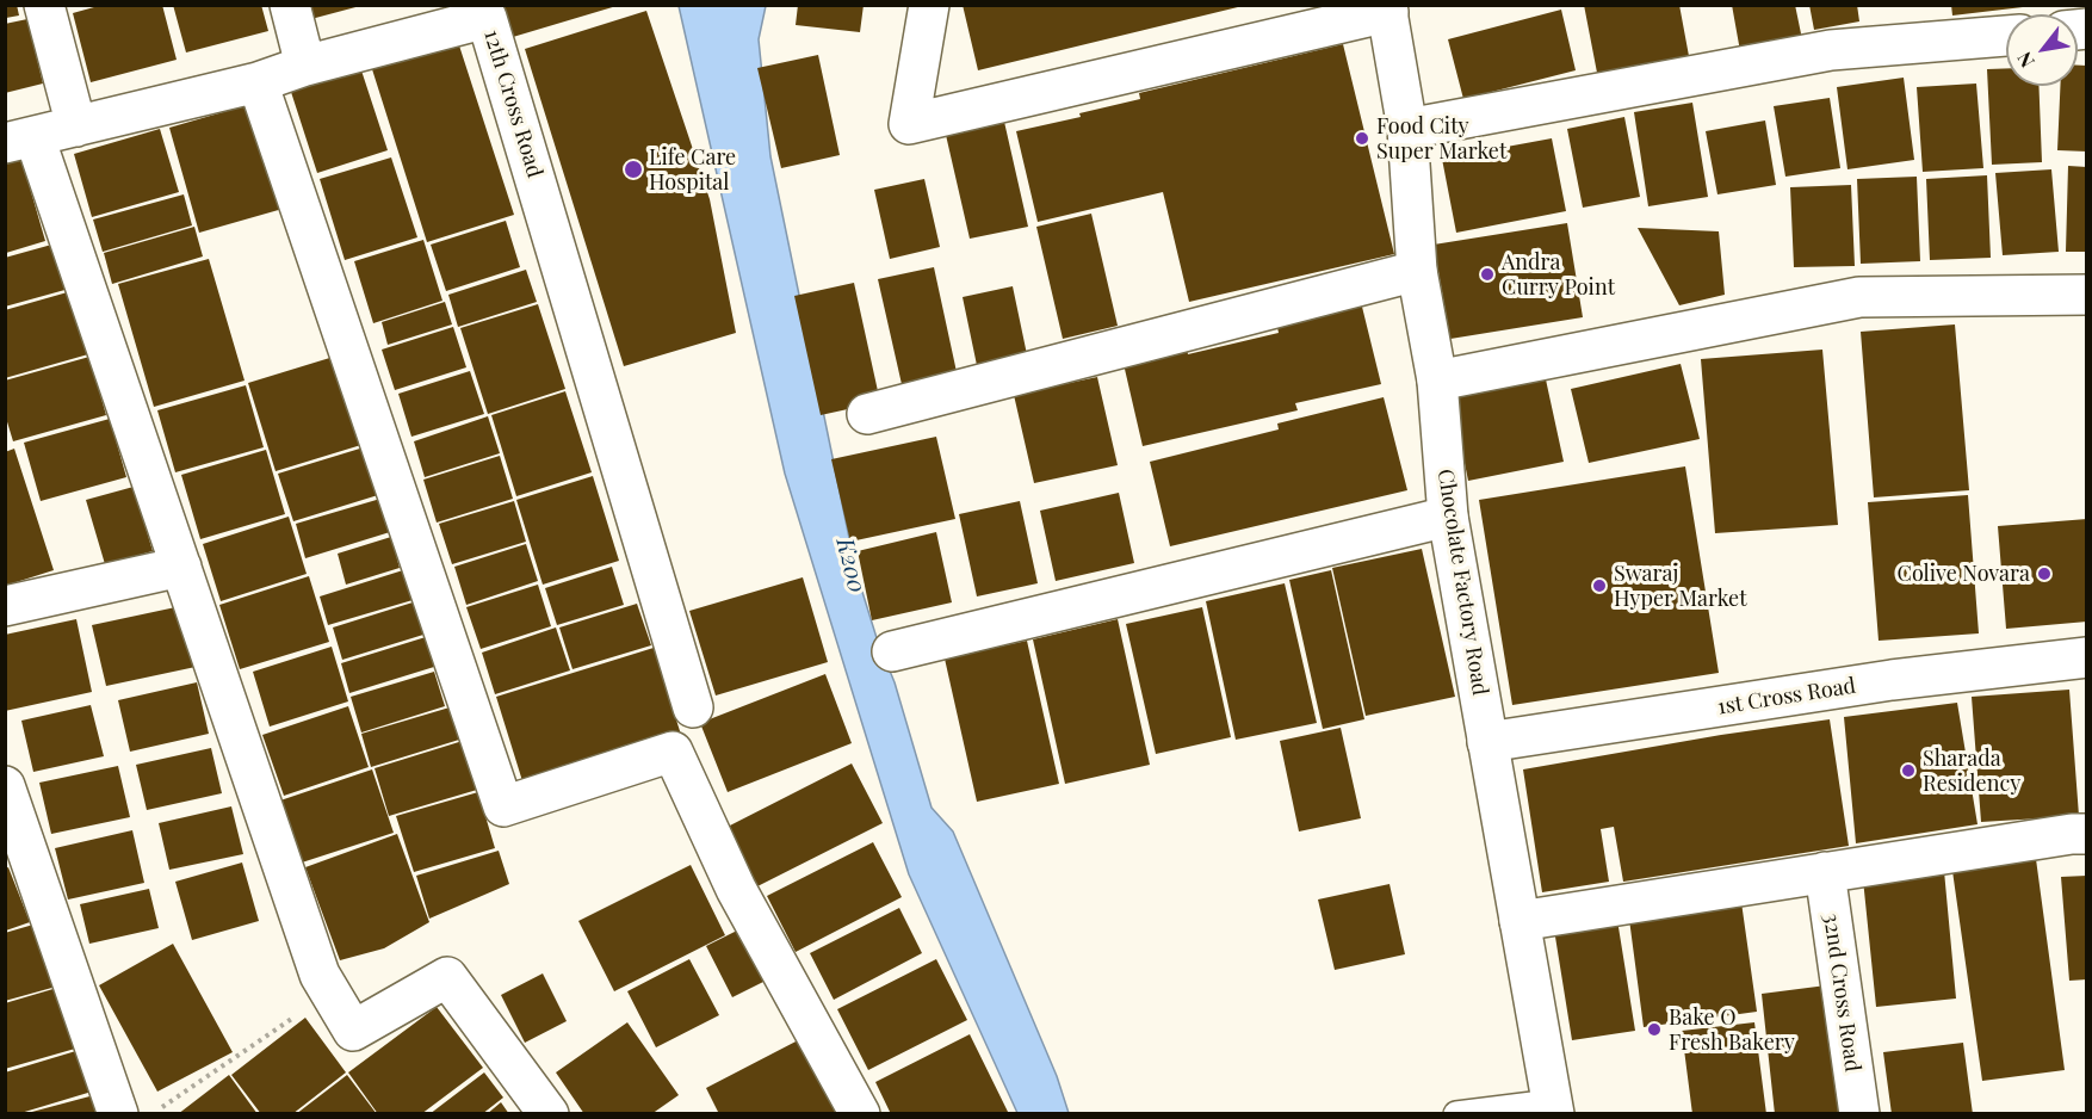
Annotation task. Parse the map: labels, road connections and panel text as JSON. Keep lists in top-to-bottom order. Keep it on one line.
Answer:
{"streets":{"street":["12th Cross Road","Chocolate Factory Road","1st Cross Road","32nd Cross Road"]},"crossings":[["Chocolate Factory Road","1st Cross Road"]],"water":["K200"],"places":["Food City Super Market","Life Care Hospital","Andra Curry Point","Colive Novara","Swaraj Hyper Market","Sharada Residency","Bake O Fresh Bakery"],"north":"bottom left"}
